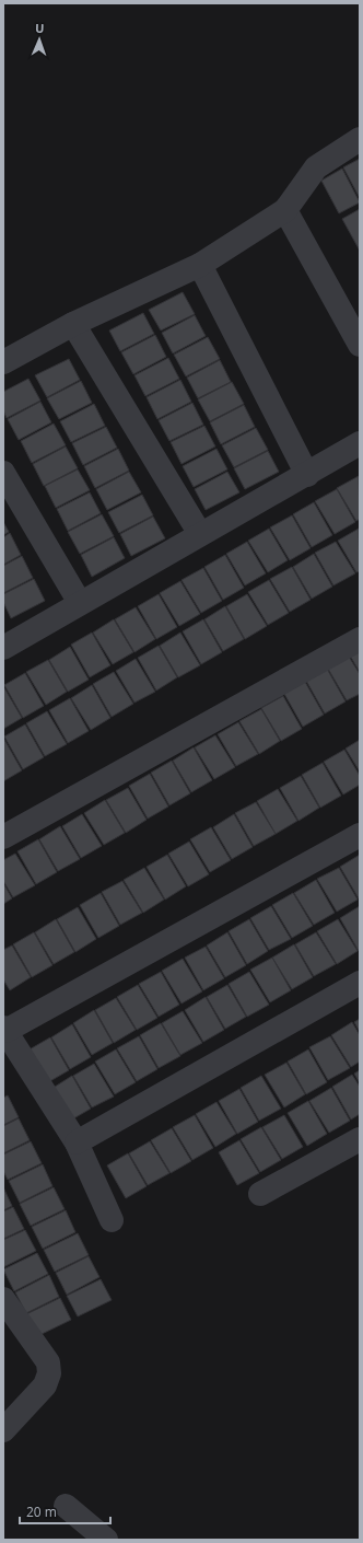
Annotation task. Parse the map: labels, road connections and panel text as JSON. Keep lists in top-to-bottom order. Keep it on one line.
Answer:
{"scale_bar":"20 m","north":"top"}
